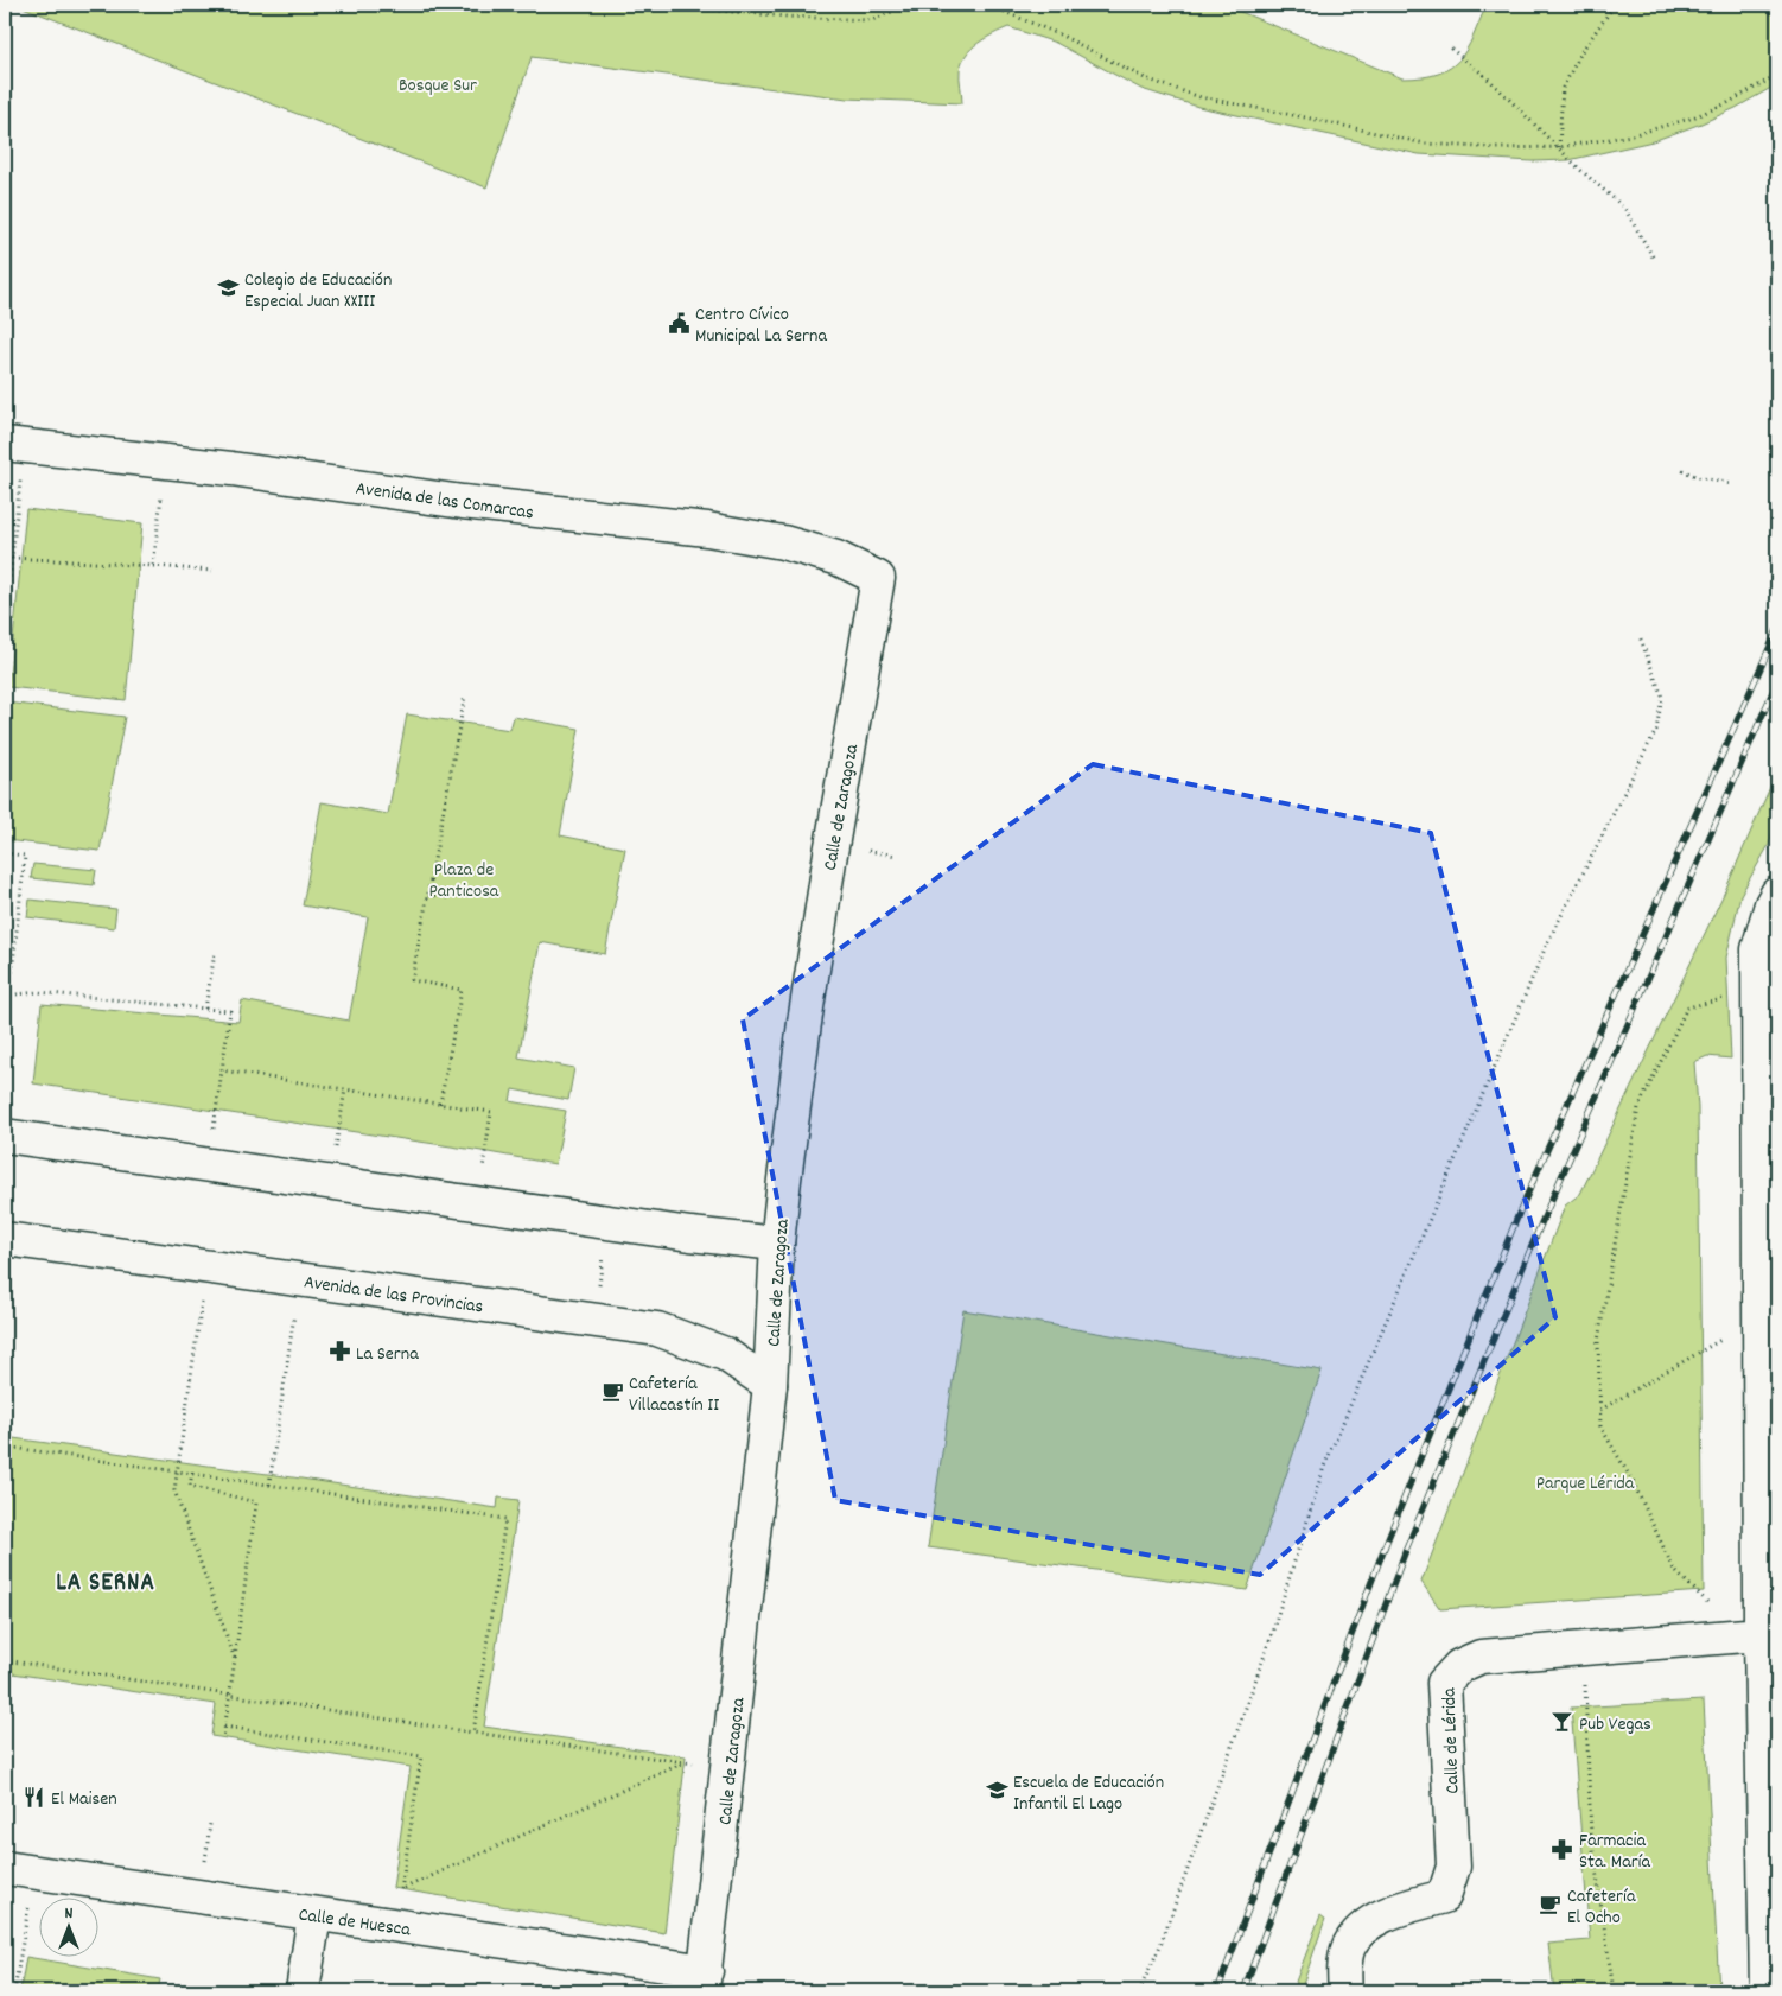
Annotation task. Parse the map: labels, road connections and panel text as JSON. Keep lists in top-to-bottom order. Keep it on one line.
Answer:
{"streets":{"street":["Avenida de las Comarcas","Calle de Zaragoza","Avenida de las Provincias","Calle de Lérida","Calle de Huesca"]},"crossings":[["Avenida de las Comarcas","Calle de Zaragoza"],["Calle de Zaragoza","Avenida de las Provincias"],["Calle de Zaragoza","Calle de Huesca"]],"districts":["LA SERNA"],"parks":["Bosque Sur","Plaza de Panticosa","Parque Lérida"],"places":{"school or university":["Colegio de Educación Especial Juan XXIII","Escuela de Educación Infantil El Lago"],"public building":["Centro Cívico Municipal La Serna"],"pharmacy":["La Serna","Farmacia Sta. María"],"cafe":["Cafetería Villacastín II","Cafetería El Ocho"],"bar":["Pub Vegas"],"restaurant":["El Maisen"]},"north":"top"}
